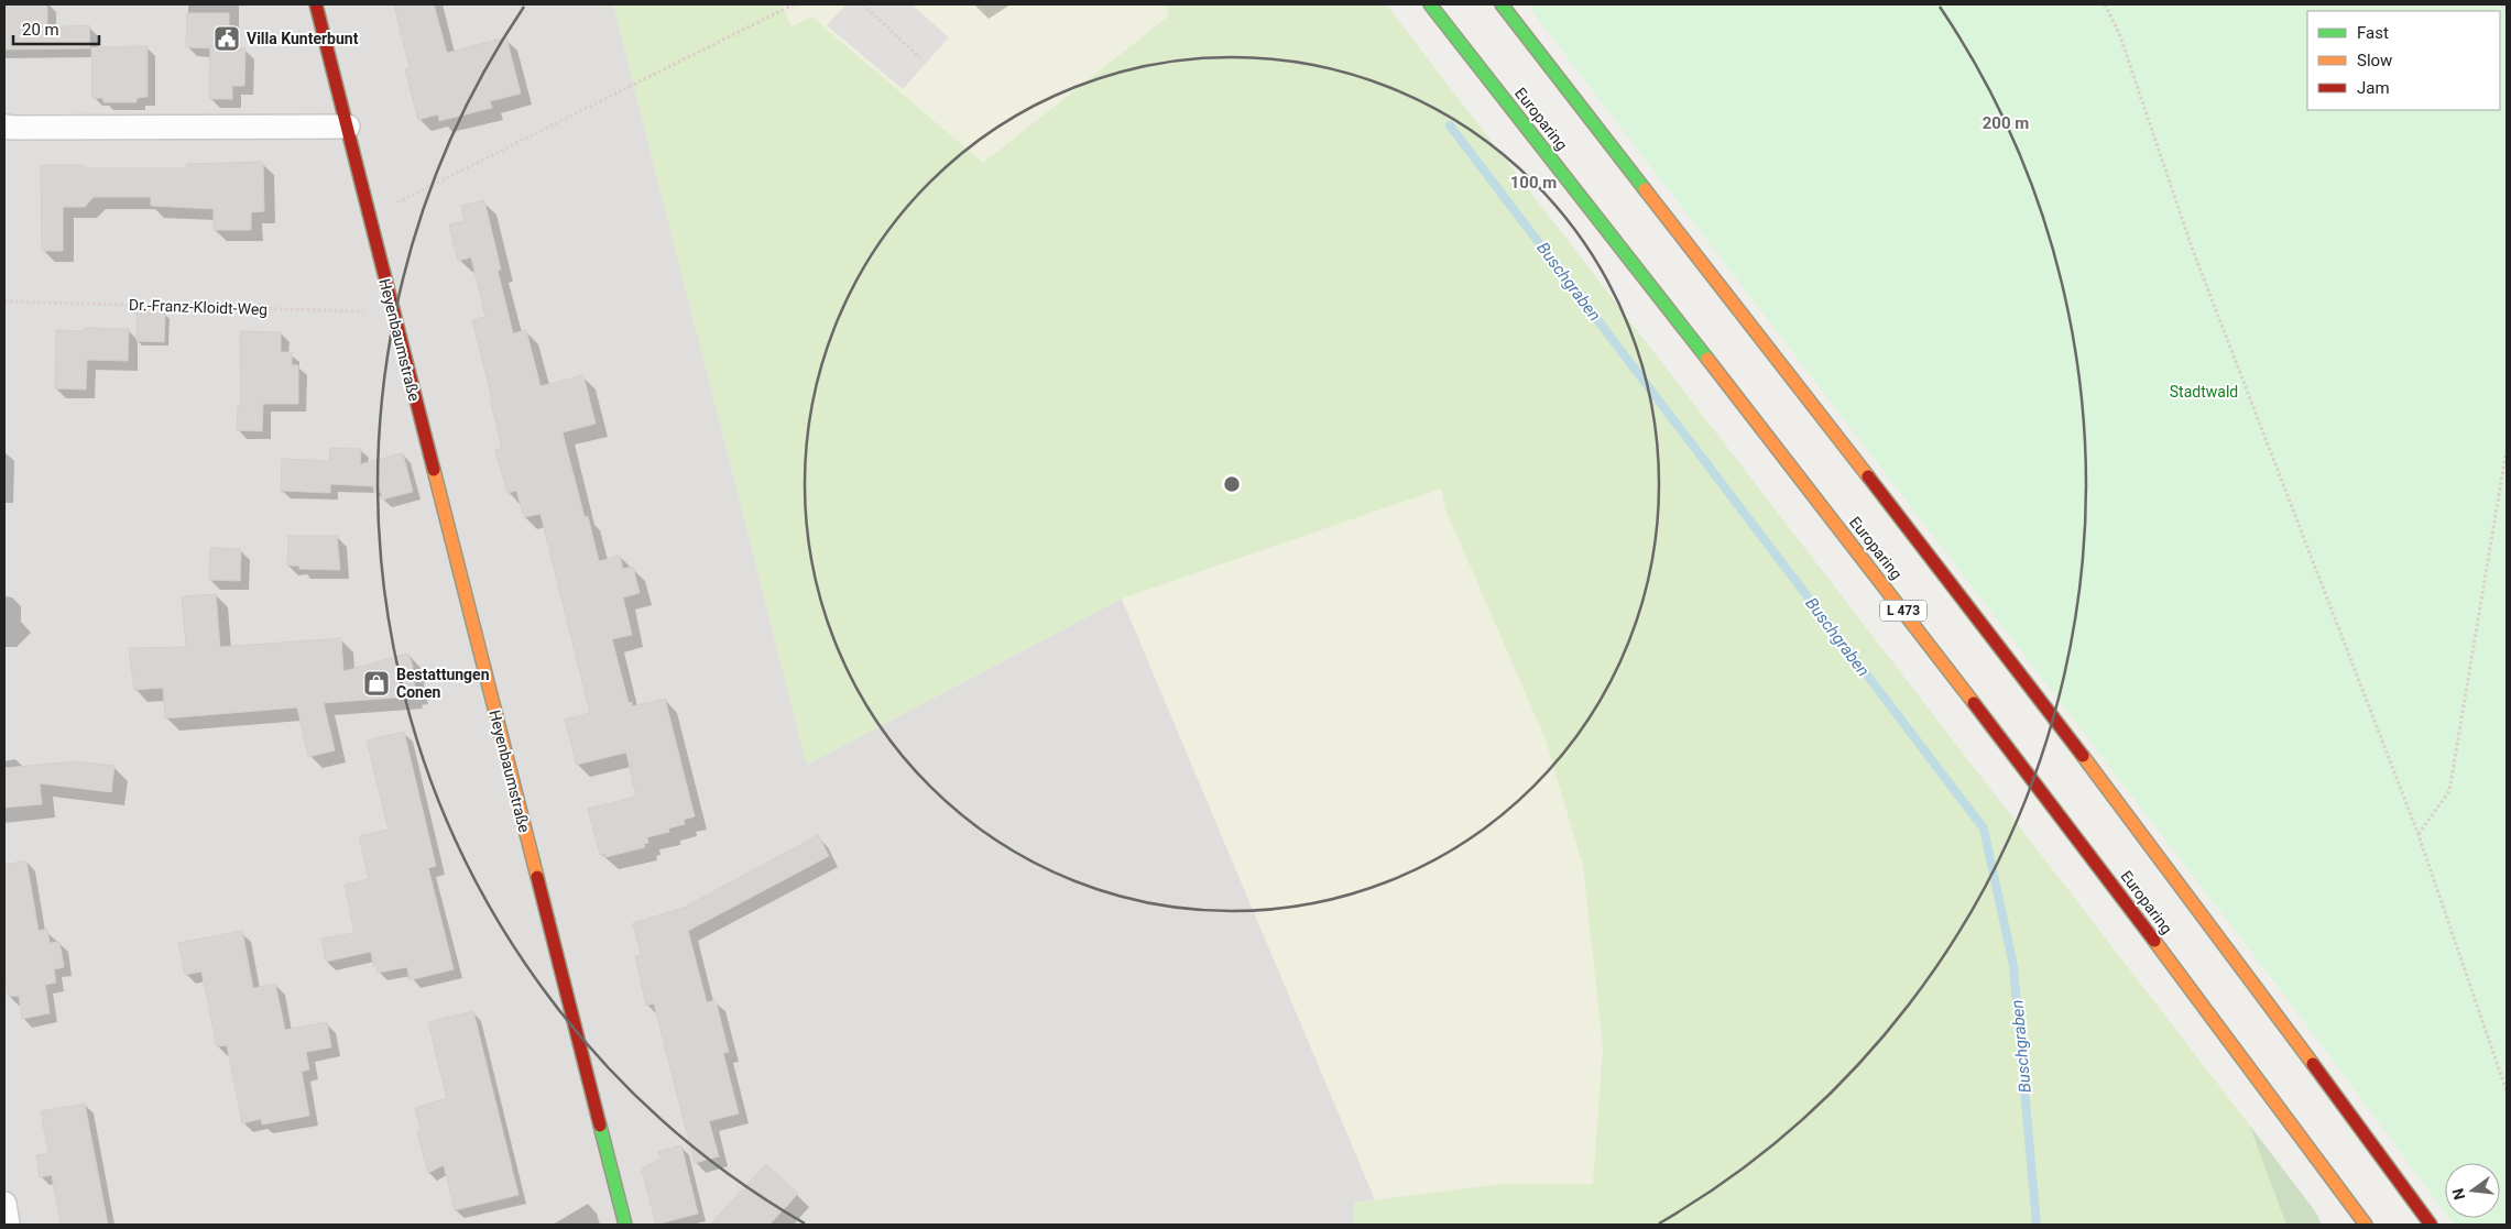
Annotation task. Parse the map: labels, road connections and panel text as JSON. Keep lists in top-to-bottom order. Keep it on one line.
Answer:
{"streets":{"main road":["Europaring","Heyenbaumstraße","L 473"],"path":["Dr.-Franz-Kloidt-Weg"]},"crossings":[["Dr.-Franz-Kloidt-Weg","Heyenbaumstraße"]],"water":["Buschgraben"],"parks":["Stadtwald"],"places":{"public building":["Villa Kunterbunt"],"shop":["Bestattungen Conen"]},"legend":["Fast","Slow","Jam"],"scale_bar":"20 m","north":"left","rings":["200 m","100 m"]}
